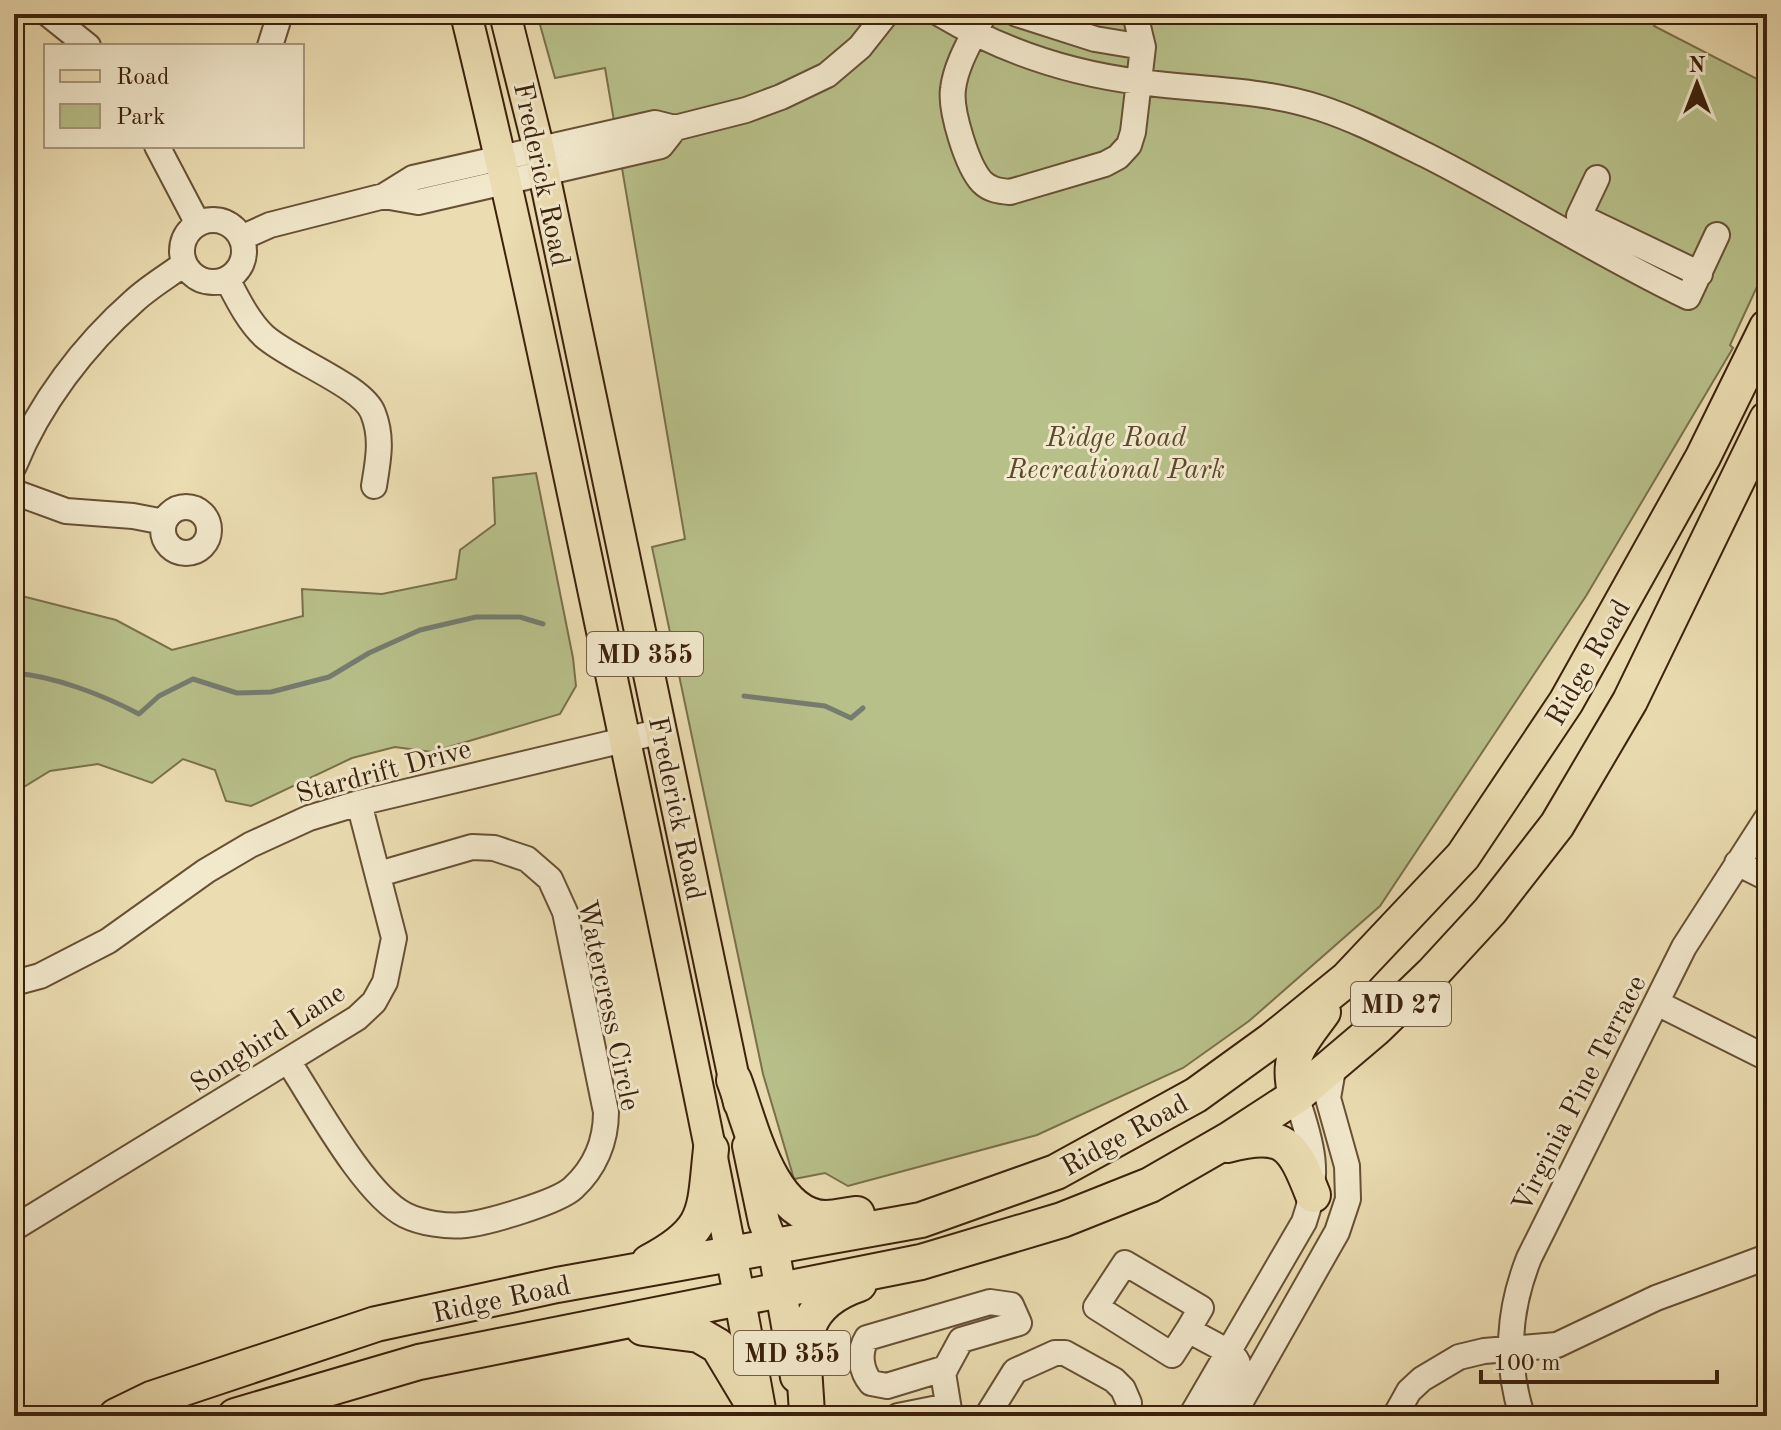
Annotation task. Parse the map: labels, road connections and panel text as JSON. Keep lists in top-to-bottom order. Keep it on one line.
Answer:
{"streets":{"highway":["Ridge Road","MD 27"],"main road":["Frederick Road","MD 355"],"street":["Stardrift Drive","Watercress Circle","Songbird Lane","Virginia Pine Terrace"]},"crossings":[["Frederick Road","Ridge Road"],["Frederick Road","Stardrift Drive"],["Stardrift Drive","Songbird Lane"],["Watercress Circle","Songbird Lane"]],"parks":["Ridge Road Recreational Park"],"legend":["Road","Park"],"scale_bar":"100 m","north":"top"}
